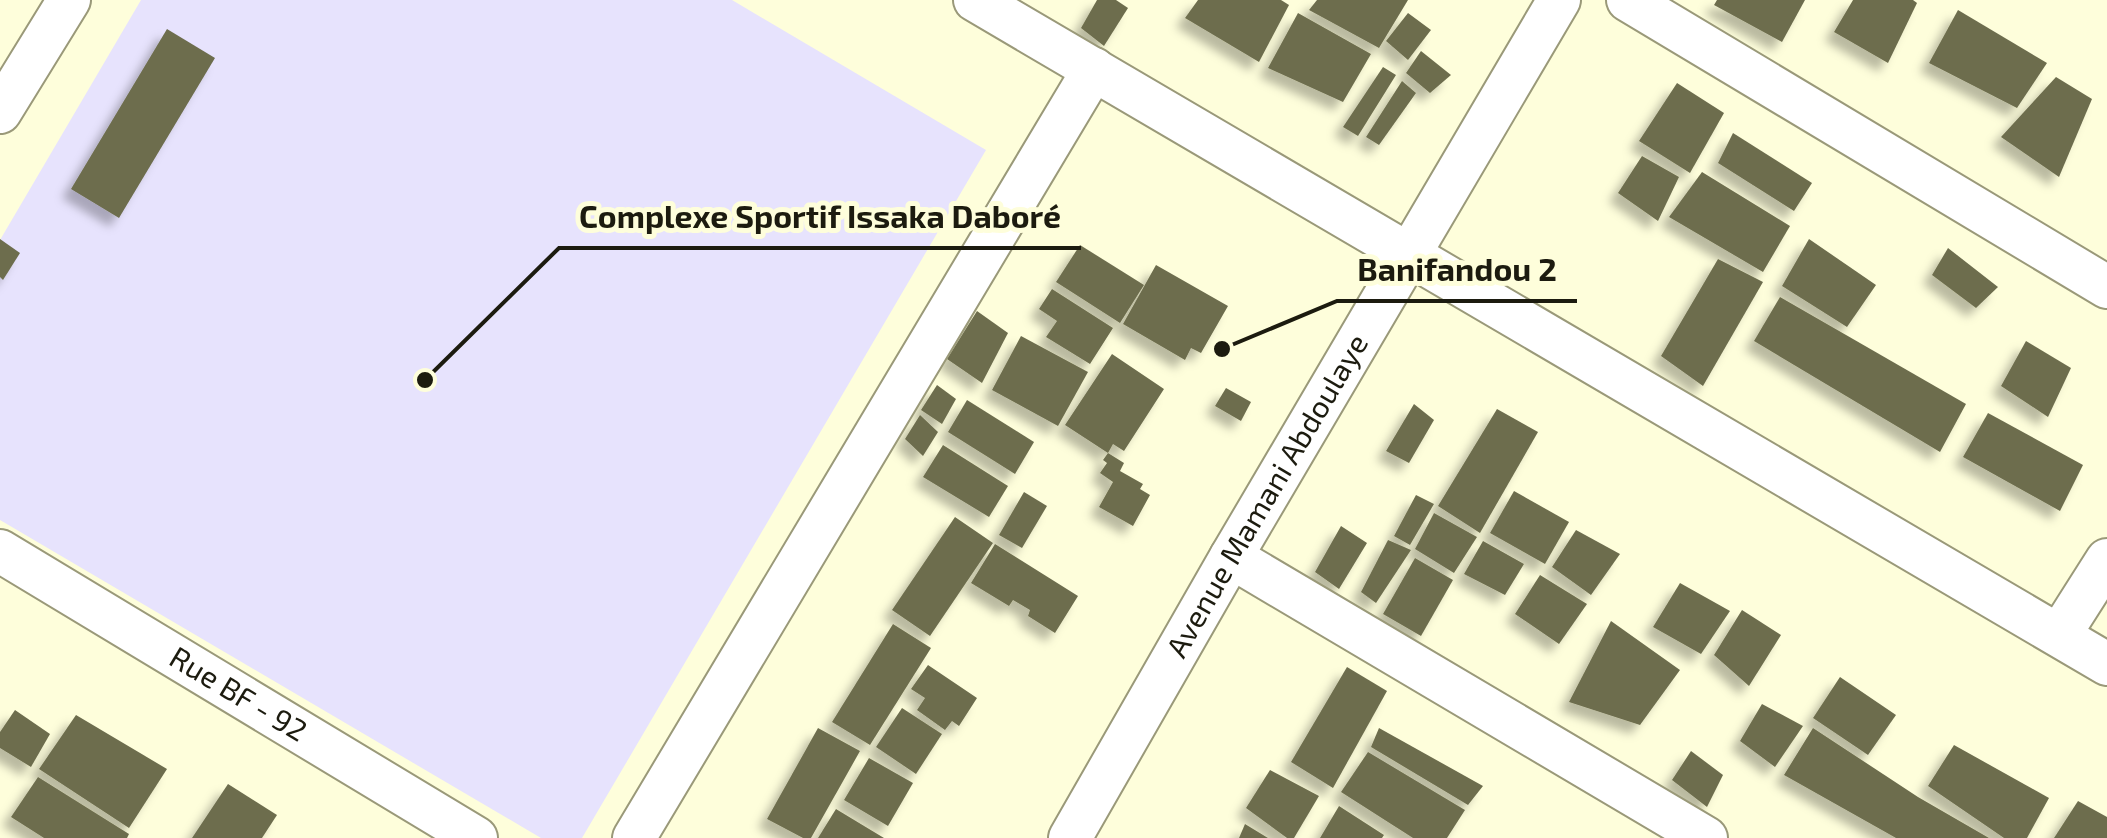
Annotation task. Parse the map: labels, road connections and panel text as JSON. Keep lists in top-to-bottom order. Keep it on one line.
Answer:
{"streets":{"street":["Avenue Mamani Abdoulaye","Rue BF - 92"]},"places":["Banifandou 2","Complexe Sportif Issaka Daboré"]}
